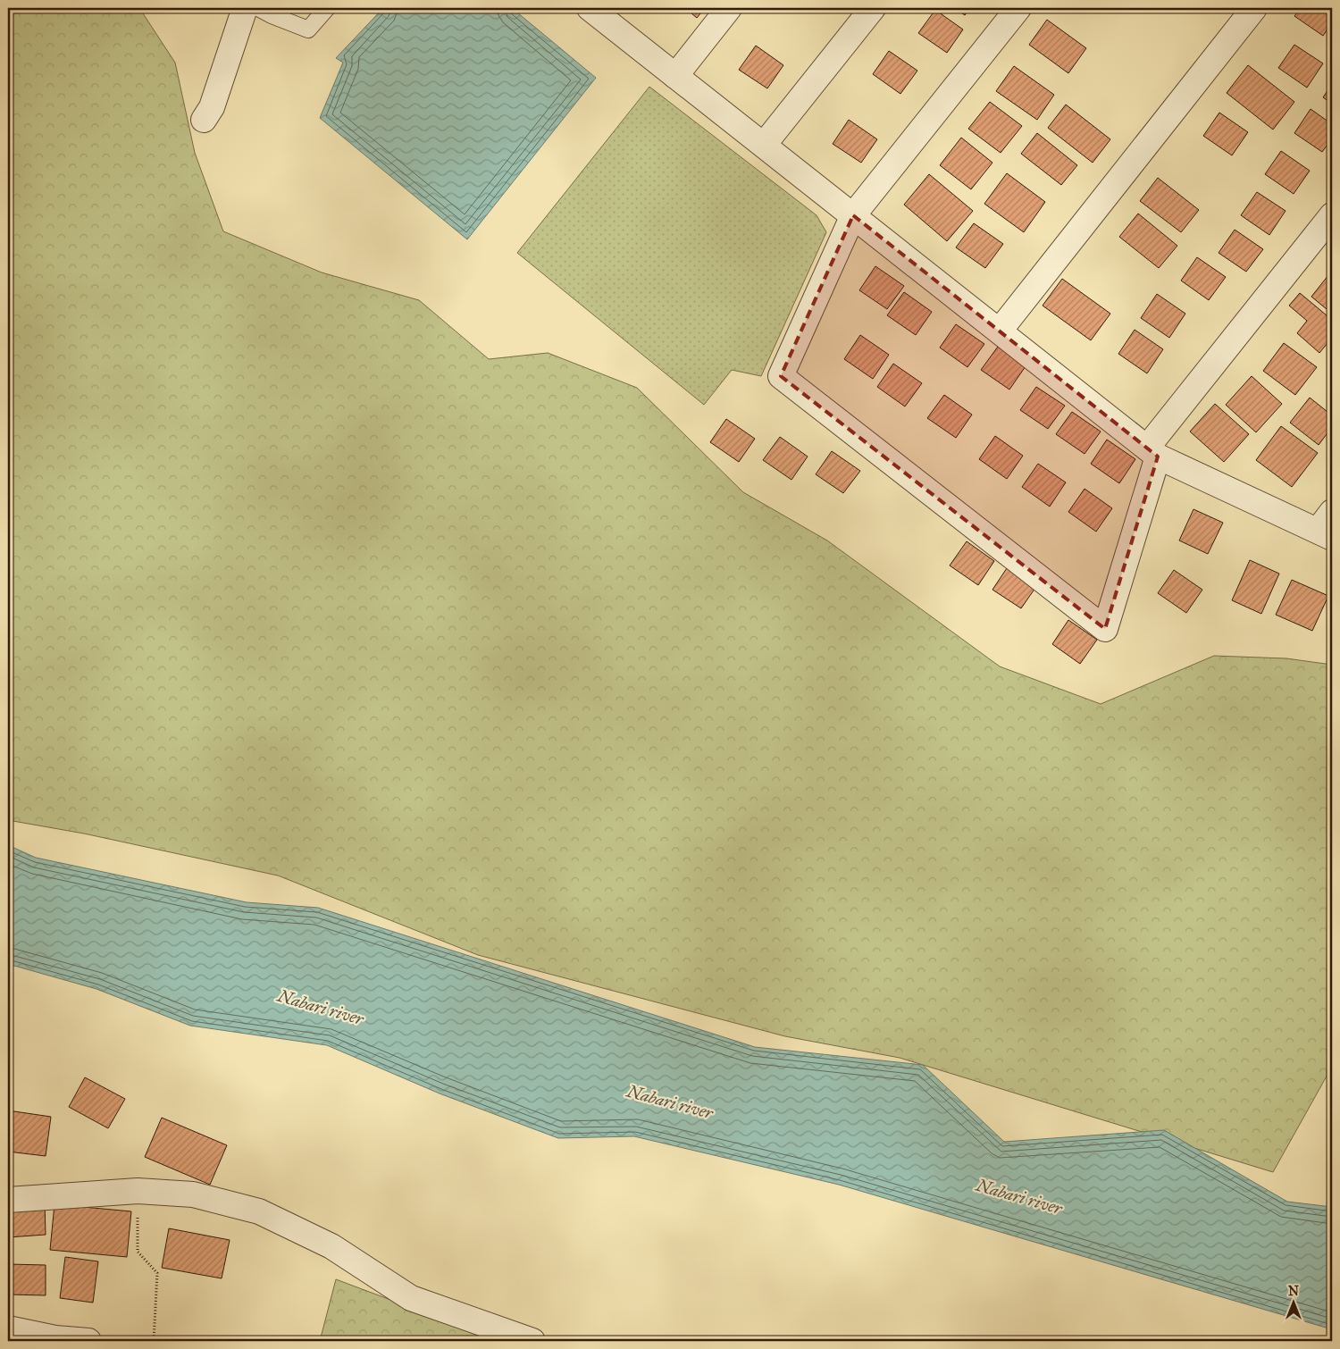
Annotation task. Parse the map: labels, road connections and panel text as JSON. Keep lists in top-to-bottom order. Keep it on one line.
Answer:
{"water":["Nabari river"],"north":"top"}
